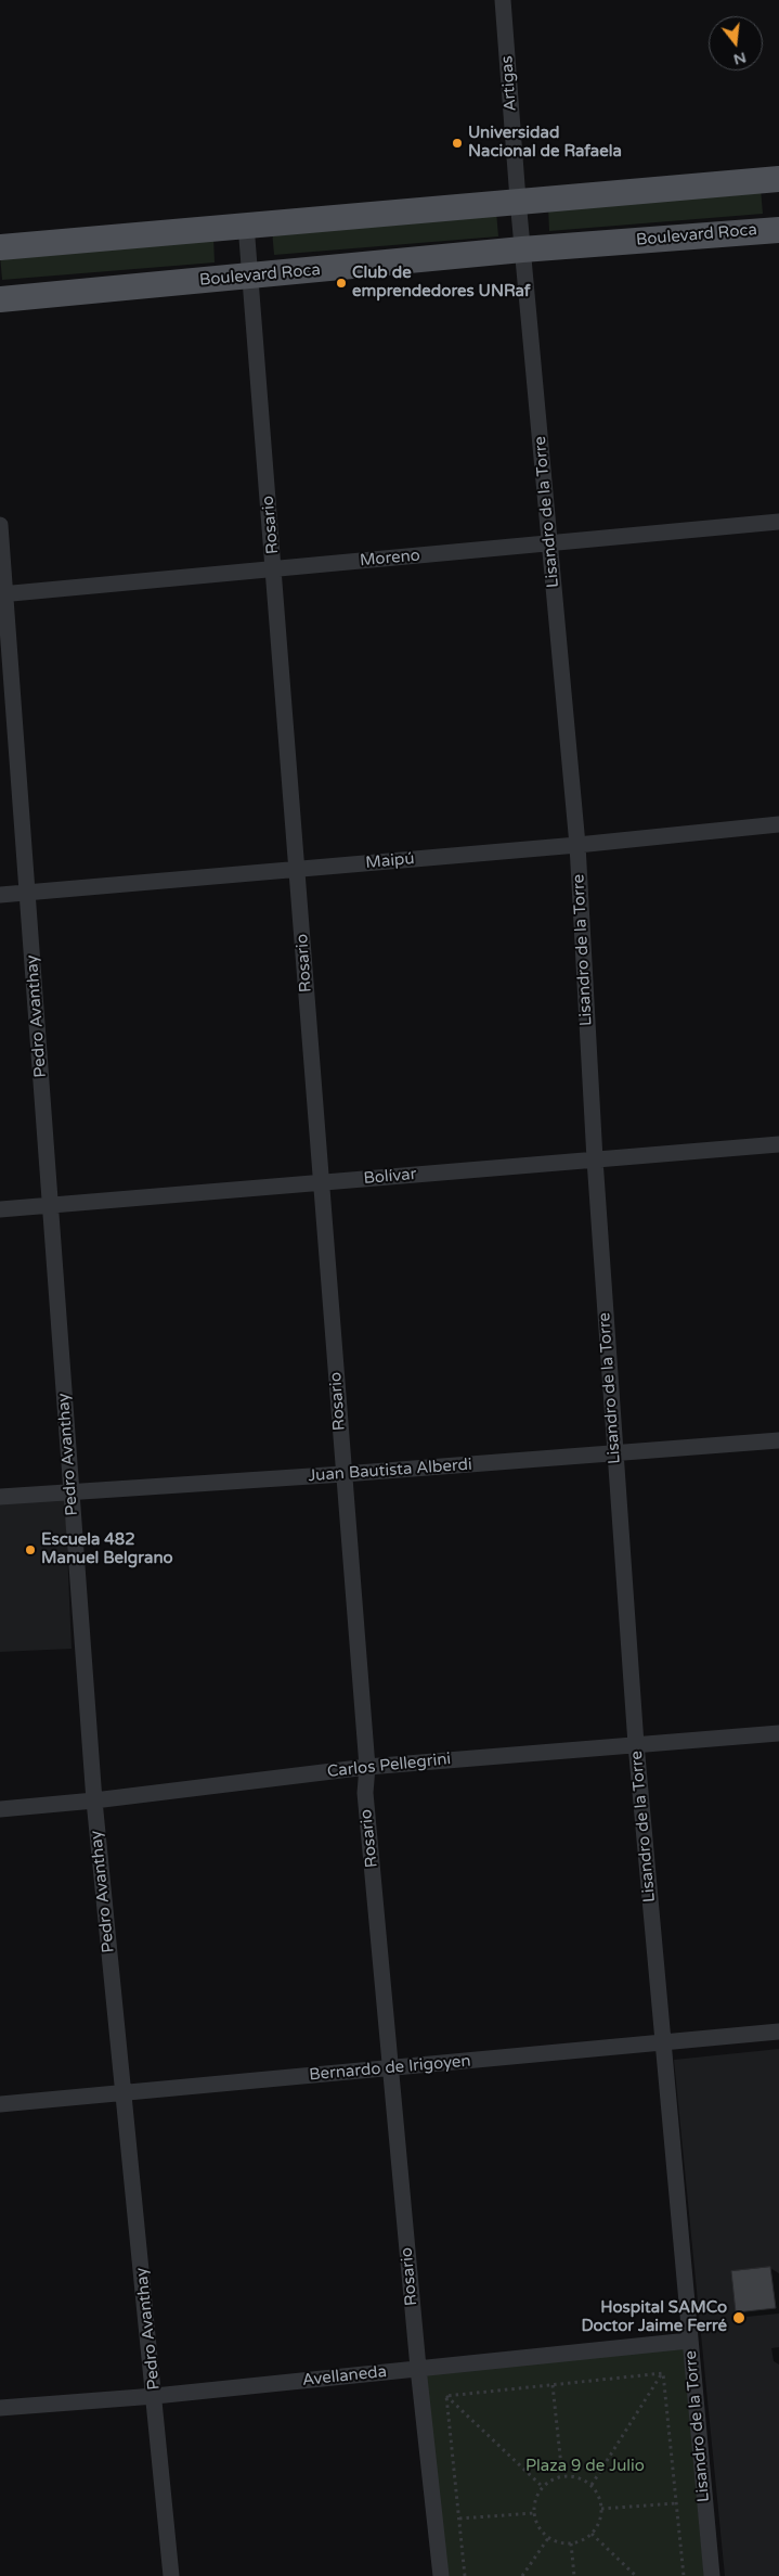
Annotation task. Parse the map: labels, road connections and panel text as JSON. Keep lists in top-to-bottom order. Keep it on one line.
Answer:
{"streets":{"main road":["Boulevard Roca"],"street":["Artigas","Lisandro de la Torre","Rosario","Moreno","Maipú","Pedro Avanthay","Bolívar","Juan Bautista Alberdi","Carlos Pellegrini","Bernardo de Irigoyen","Avellaneda"]},"crossings":[["Artigas","Lisandro de la Torre"],["Boulevard Roca","Lisandro de la Torre"],["Boulevard Roca","Rosario"],["Lisandro de la Torre","Moreno"],["Lisandro de la Torre","Maipú"],["Lisandro de la Torre","Bolívar"],["Lisandro de la Torre","Juan Bautista Alberdi"],["Lisandro de la Torre","Carlos Pellegrini"],["Lisandro de la Torre","Bernardo de Irigoyen"],["Lisandro de la Torre","Avellaneda"],["Rosario","Moreno"],["Rosario","Maipú"],["Rosario","Bolívar"],["Rosario","Juan Bautista Alberdi"],["Rosario","Carlos Pellegrini"],["Rosario","Bernardo de Irigoyen"],["Rosario","Avellaneda"],["Moreno","Pedro Avanthay"],["Maipú","Pedro Avanthay"],["Pedro Avanthay","Bolívar"],["Pedro Avanthay","Juan Bautista Alberdi"],["Pedro Avanthay","Carlos Pellegrini"],["Pedro Avanthay","Bernardo de Irigoyen"],["Pedro Avanthay","Avellaneda"]],"parks":["Plaza 9 de Julio"],"places":["Universidad Nacional de Rafaela","Club de emprendedores UNRaf","Escuela 482 Manuel Belgrano","Hospital SAMCo Doctor Jaime Ferré"],"north":"bottom"}
